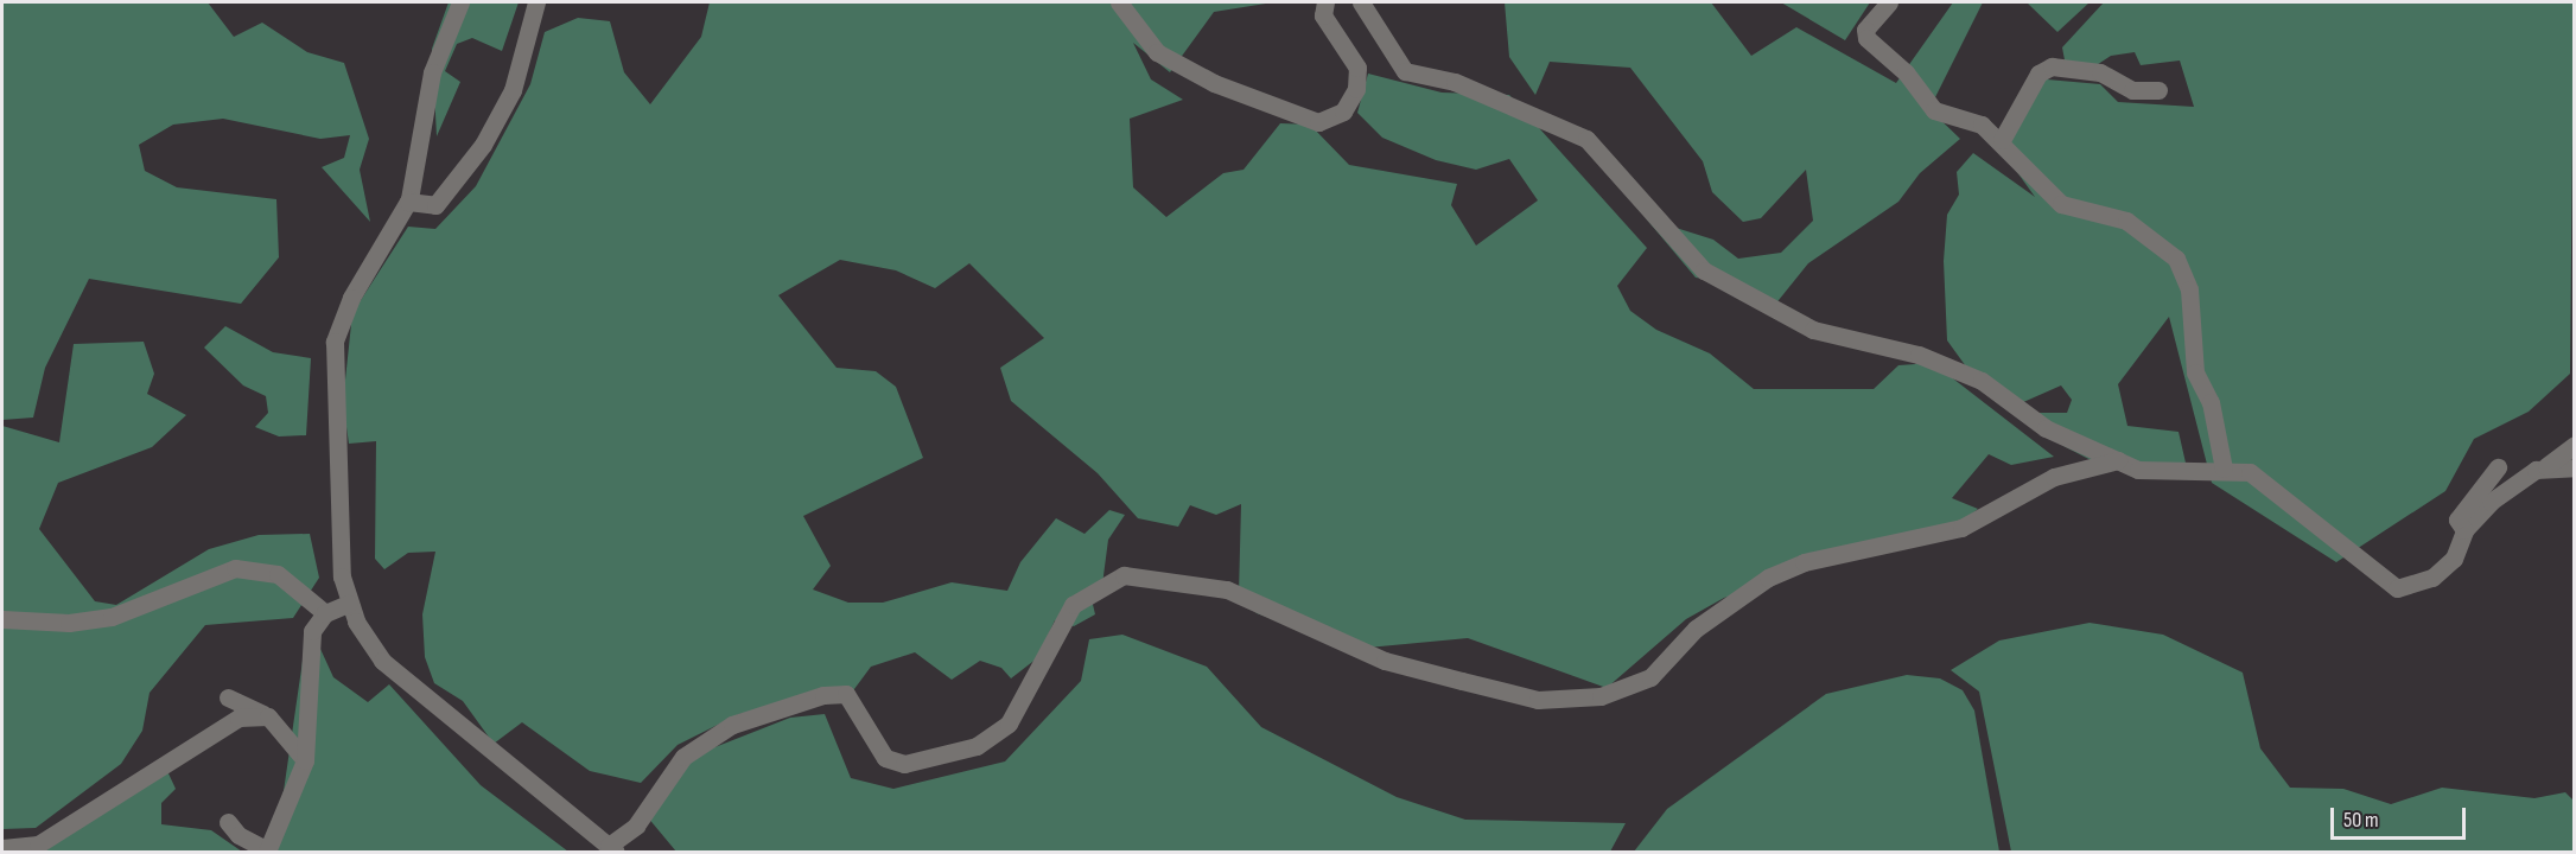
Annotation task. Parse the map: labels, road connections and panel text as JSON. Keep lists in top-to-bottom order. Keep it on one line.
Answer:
{"scale_bar":"50 m"}
